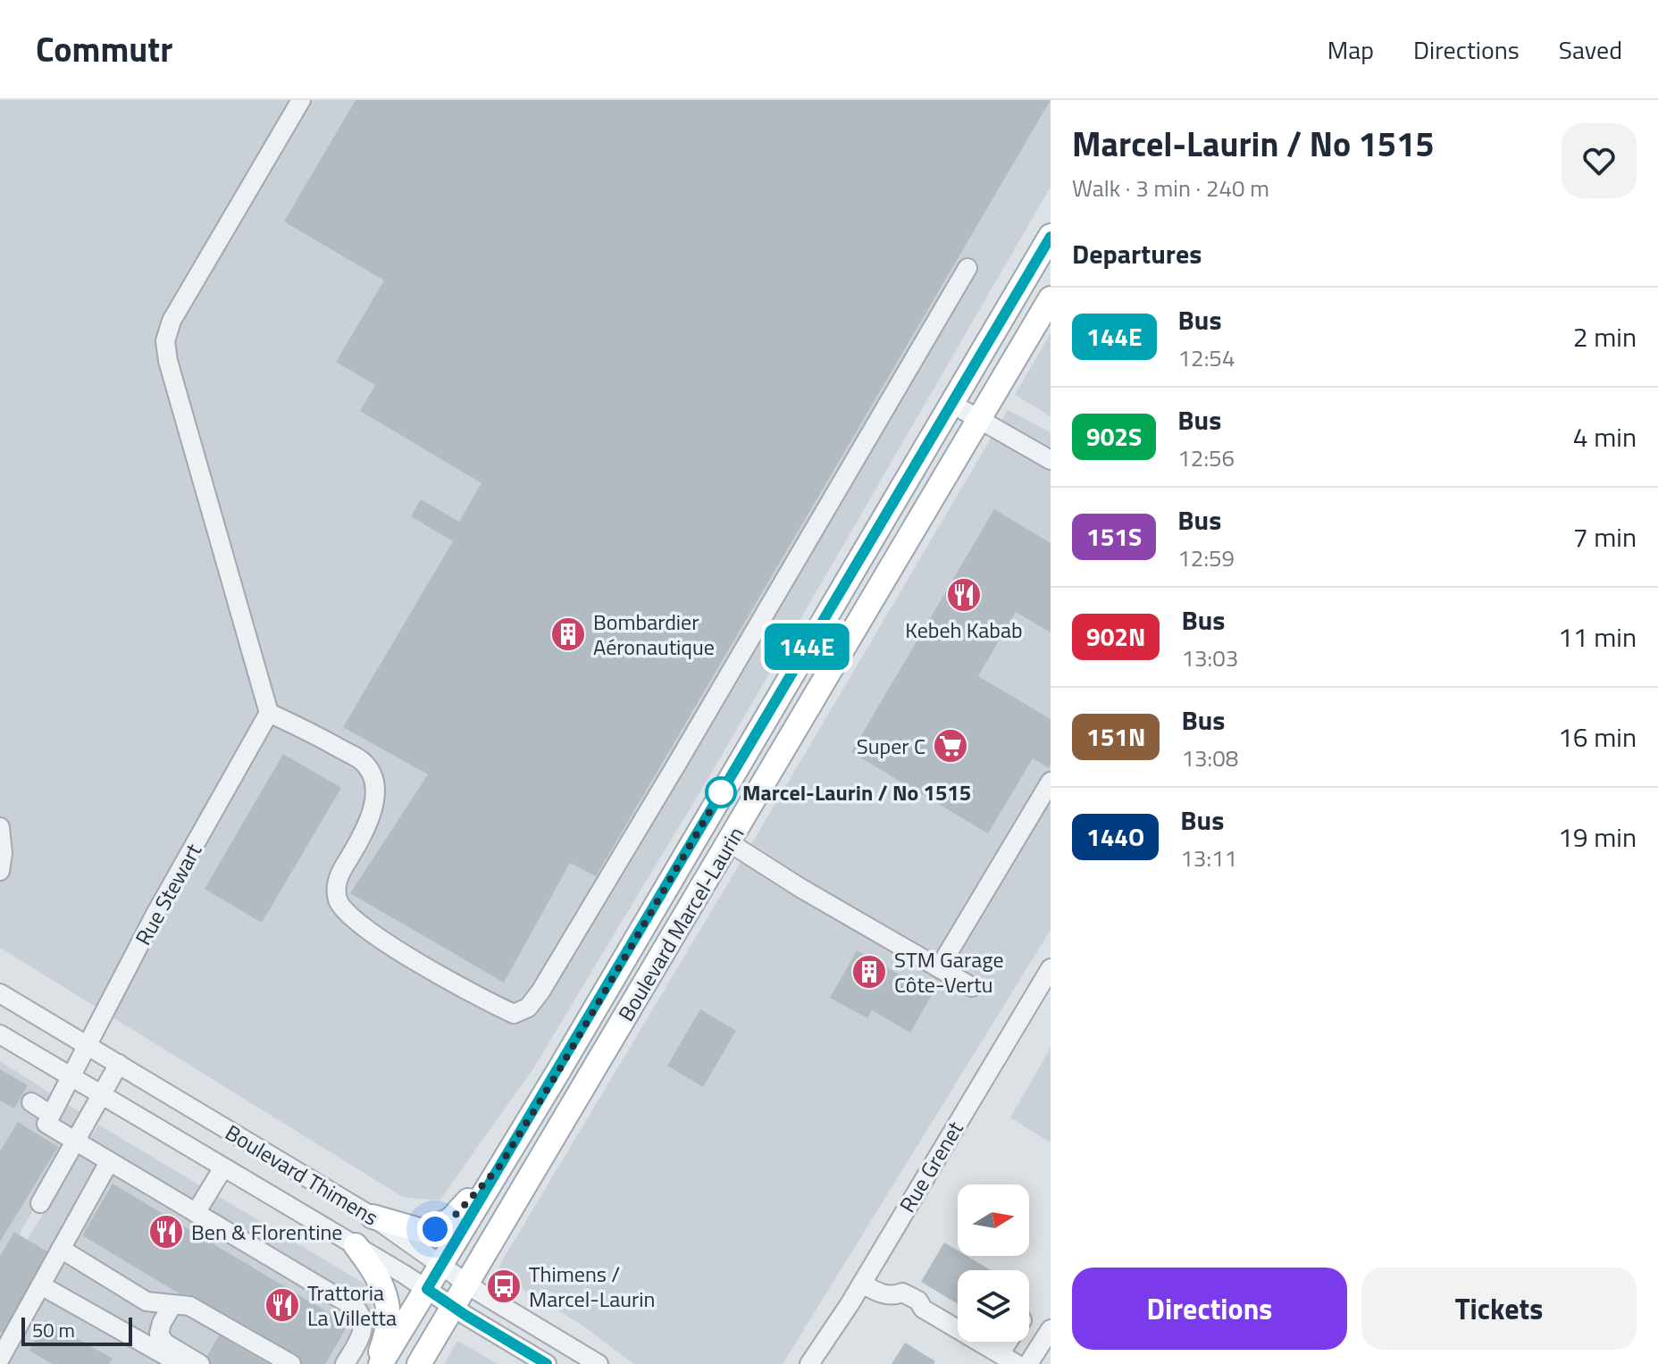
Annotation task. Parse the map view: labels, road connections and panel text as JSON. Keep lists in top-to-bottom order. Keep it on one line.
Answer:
{"streets":{"main road":["Boulevard Marcel-Laurin"],"street":["Rue Stewart","Rue Grenet","Boulevard Thimens"]},"crossings":[["Rue Stewart","Boulevard Thimens"],["Boulevard Marcel-Laurin","Boulevard Thimens"]],"places":{"restaurant":["Kebeh Kabab","Ben & Florentine","Trattoria La Villetta"],"building":["Bombardier Aéronautique","STM Garage Côte-Vertu"],"supermarket":["Super C"],"other":["Marcel-Laurin / No 1515"],"bus stop":["Thimens / Marcel-Laurin"]},"lines":["bus line 144E"],"scale_bar":"50 m","north":"right","page":{"header":"Commutr","nav":["Map","Directions","Saved"],"on_map":"144E","heading":[["Marcel-Laurin / No 1515","Walk · 3 min · 240 m"],"Departures"],"list":[{"mark":"144E","name":"Bus","note":"12:54","value":"2 min"},{"mark":"902S","name":"Bus","note":"12:56","value":"4 min"},{"mark":"151S","name":"Bus","note":"12:59","value":"7 min"},{"mark":"902N","name":"Bus","note":"13:03","value":"11 min"},{"mark":"151N","name":"Bus","note":"13:08","value":"16 min"},{"mark":"144O","name":"Bus","note":"13:11","value":"19 min"}],"buttons":["Directions","Tickets"],"scale":"50 m"}}
